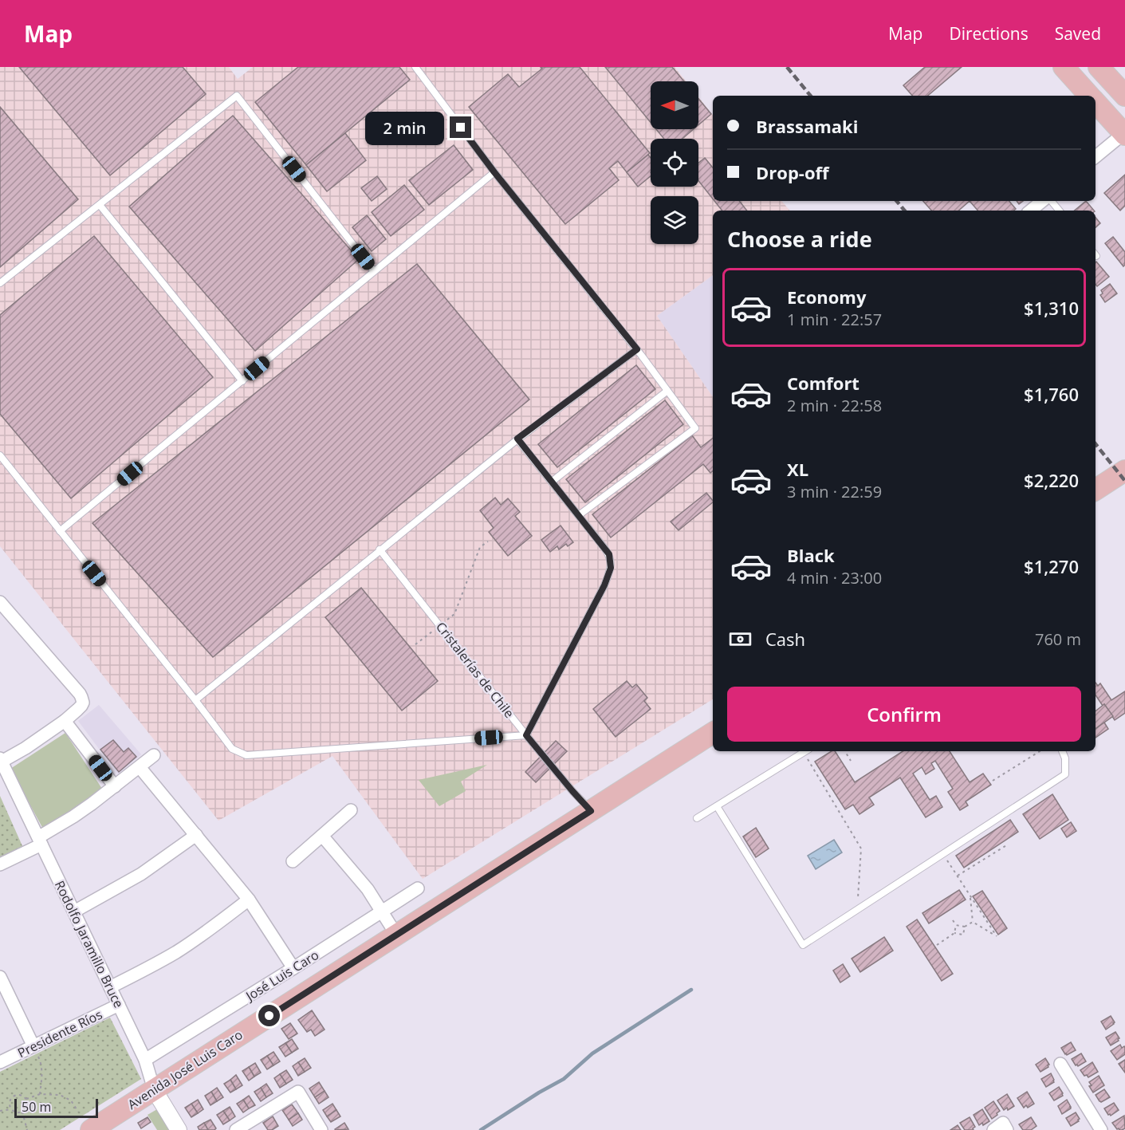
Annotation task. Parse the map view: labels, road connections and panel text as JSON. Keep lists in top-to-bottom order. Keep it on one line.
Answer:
{"streets":{"main road":["Avenida José Luis Caro"],"street":["Rodolfo Jaramillo Bruce","José Luis Caro","Presidente Ríos"],"lane":["Cristalerías de Chile"]},"crossings":[["Cristalerías de Chile","Avenida José Luis Caro"],["Rodolfo Jaramillo Bruce","José Luis Caro"],["Rodolfo Jaramillo Bruce","Presidente Ríos"],["Rodolfo Jaramillo Bruce","Avenida José Luis Caro"]],"scale_bar":"50 m","north":"left","page":{"header":"Map","nav":["Map","Directions","Saved"],"banner":["Brassamaki","Drop-off"],"bubble":"2 min","heading":"Choose a ride","list":[{"name":"Economy","note":"1 min · 22:57","value":"$1,310"},{"name":"Comfort","note":"2 min · 22:58","value":"$1,760"},{"name":"XL","note":"3 min · 22:59","value":"$2,220"},{"name":"Black","note":"4 min · 23:00","value":"$1,270"}],"pay":["Cash","760 m"],"buttons":"Confirm","scale":"50 m"}}
